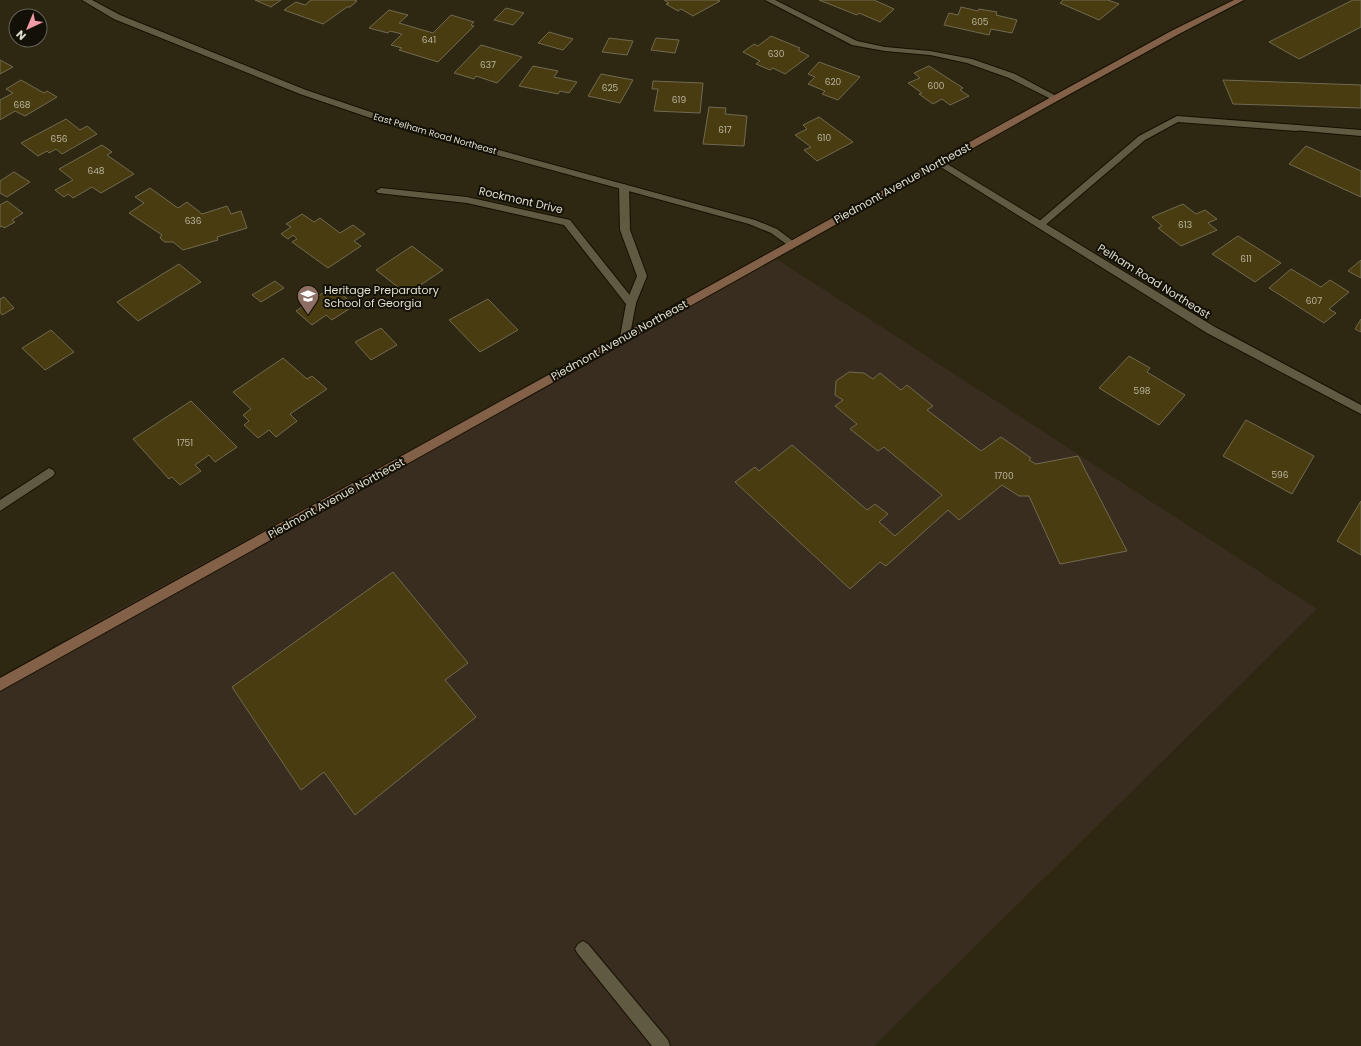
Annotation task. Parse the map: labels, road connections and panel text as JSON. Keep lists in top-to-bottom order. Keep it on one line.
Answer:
{"streets":{"main road":["Piedmont Avenue Northeast"],"street":["East Pelham Road Northeast","Rockmont Drive","Pelham Road Northeast"]},"crossings":[["East Pelham Road Northeast","Piedmont Avenue Northeast"],["Piedmont Avenue Northeast","Pelham Road Northeast"]],"places":{"school or university":["Heritage Preparatory School of Georgia"]},"house_numbers":["605","641","630","637","620","600","625","619","668","617","610","656","648","636","613","611","607","598","1751","596","1700"],"north":"bottom left"}
